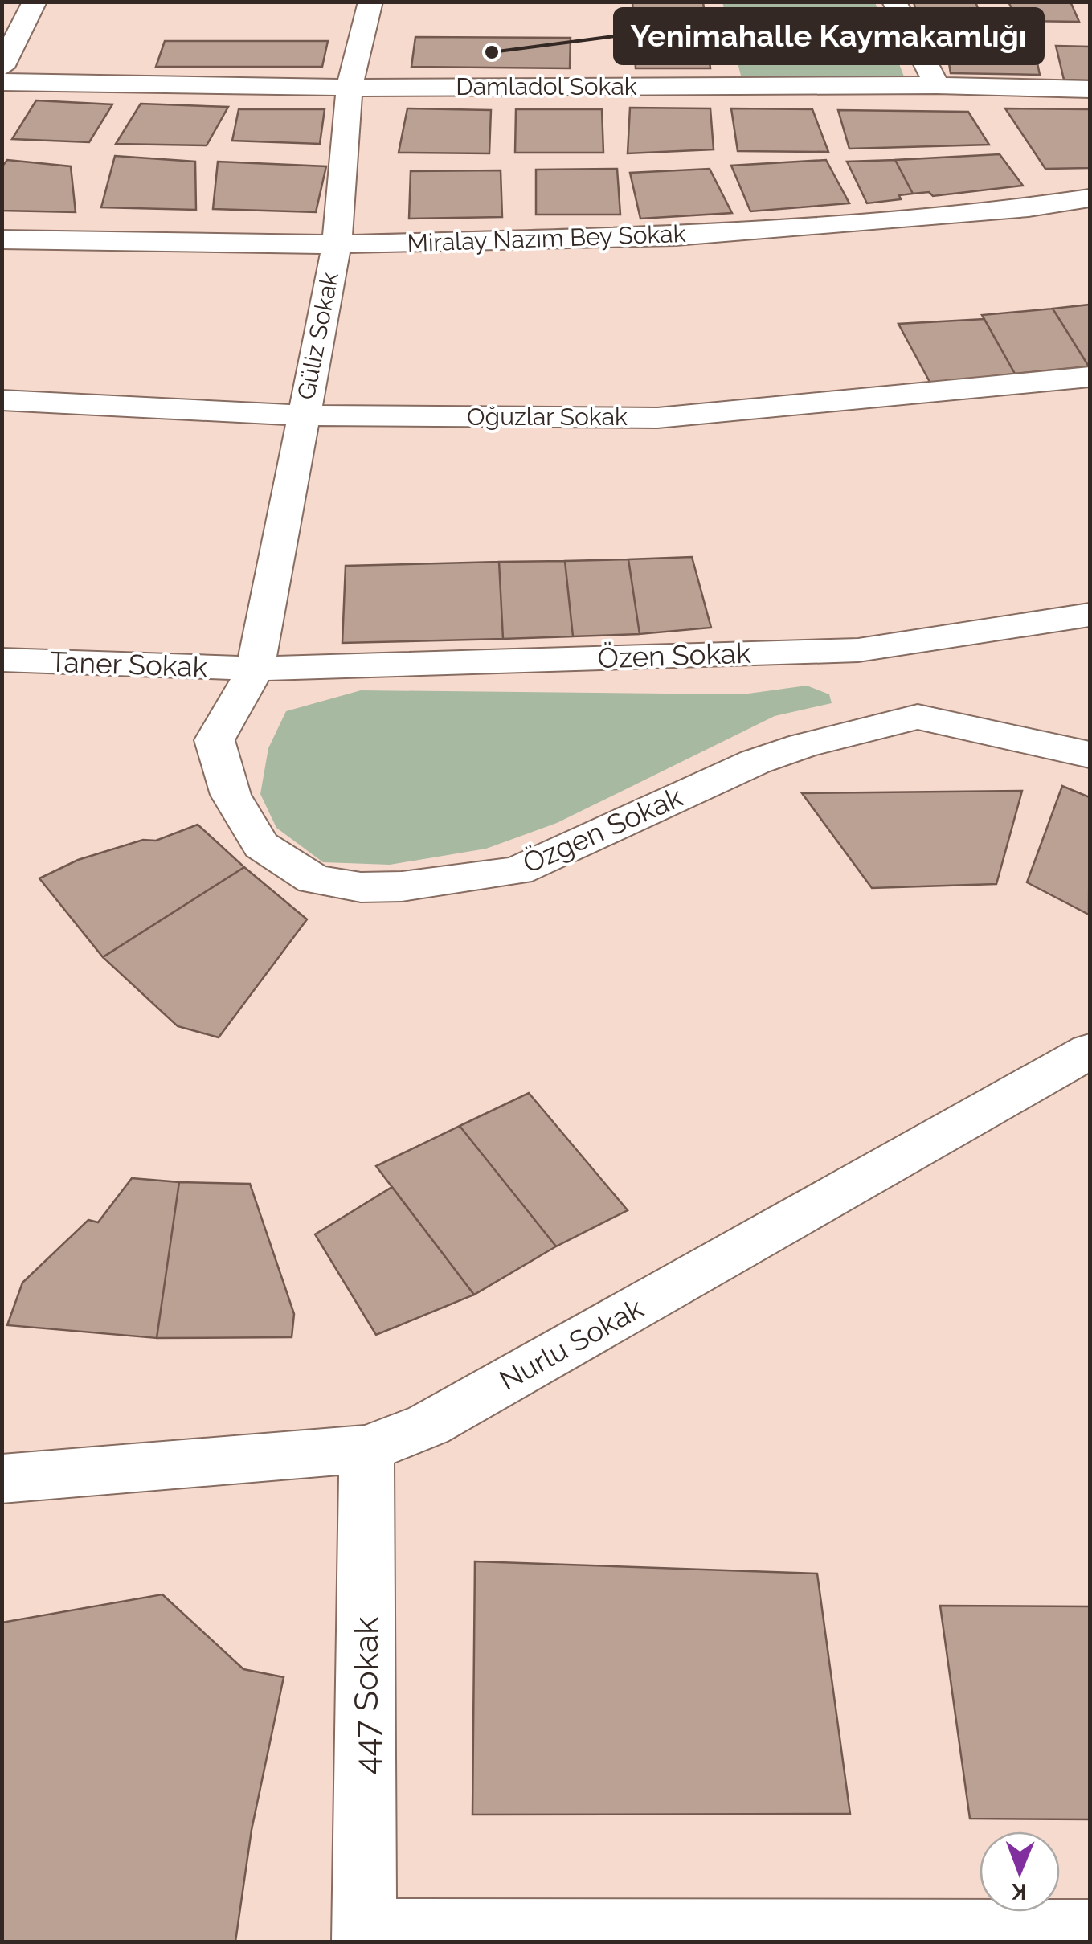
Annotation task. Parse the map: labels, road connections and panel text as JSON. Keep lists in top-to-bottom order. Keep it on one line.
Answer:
{"streets":{"street":["Damladol Sokak","Miralay Nazım Bey Sokak","Güliz Sokak","Oğuzlar Sokak","Özen Sokak","Taner Sokak","Özgen Sokak","Nurlu Sokak","447 Sokak"]},"crossings":[["Damladol Sokak","Güliz Sokak"],["Miralay Nazım Bey Sokak","Güliz Sokak"],["Güliz Sokak","Oğuzlar Sokak"],["Güliz Sokak","Özen Sokak"],["Güliz Sokak","Taner Sokak"],["Güliz Sokak","Özgen Sokak"],["Özen Sokak","Taner Sokak"],["Özen Sokak","Özgen Sokak"],["Taner Sokak","Özgen Sokak"],["Nurlu Sokak","447 Sokak"]],"places":["Yenimahalle Kaymakamlığı"],"north":"bottom"}
